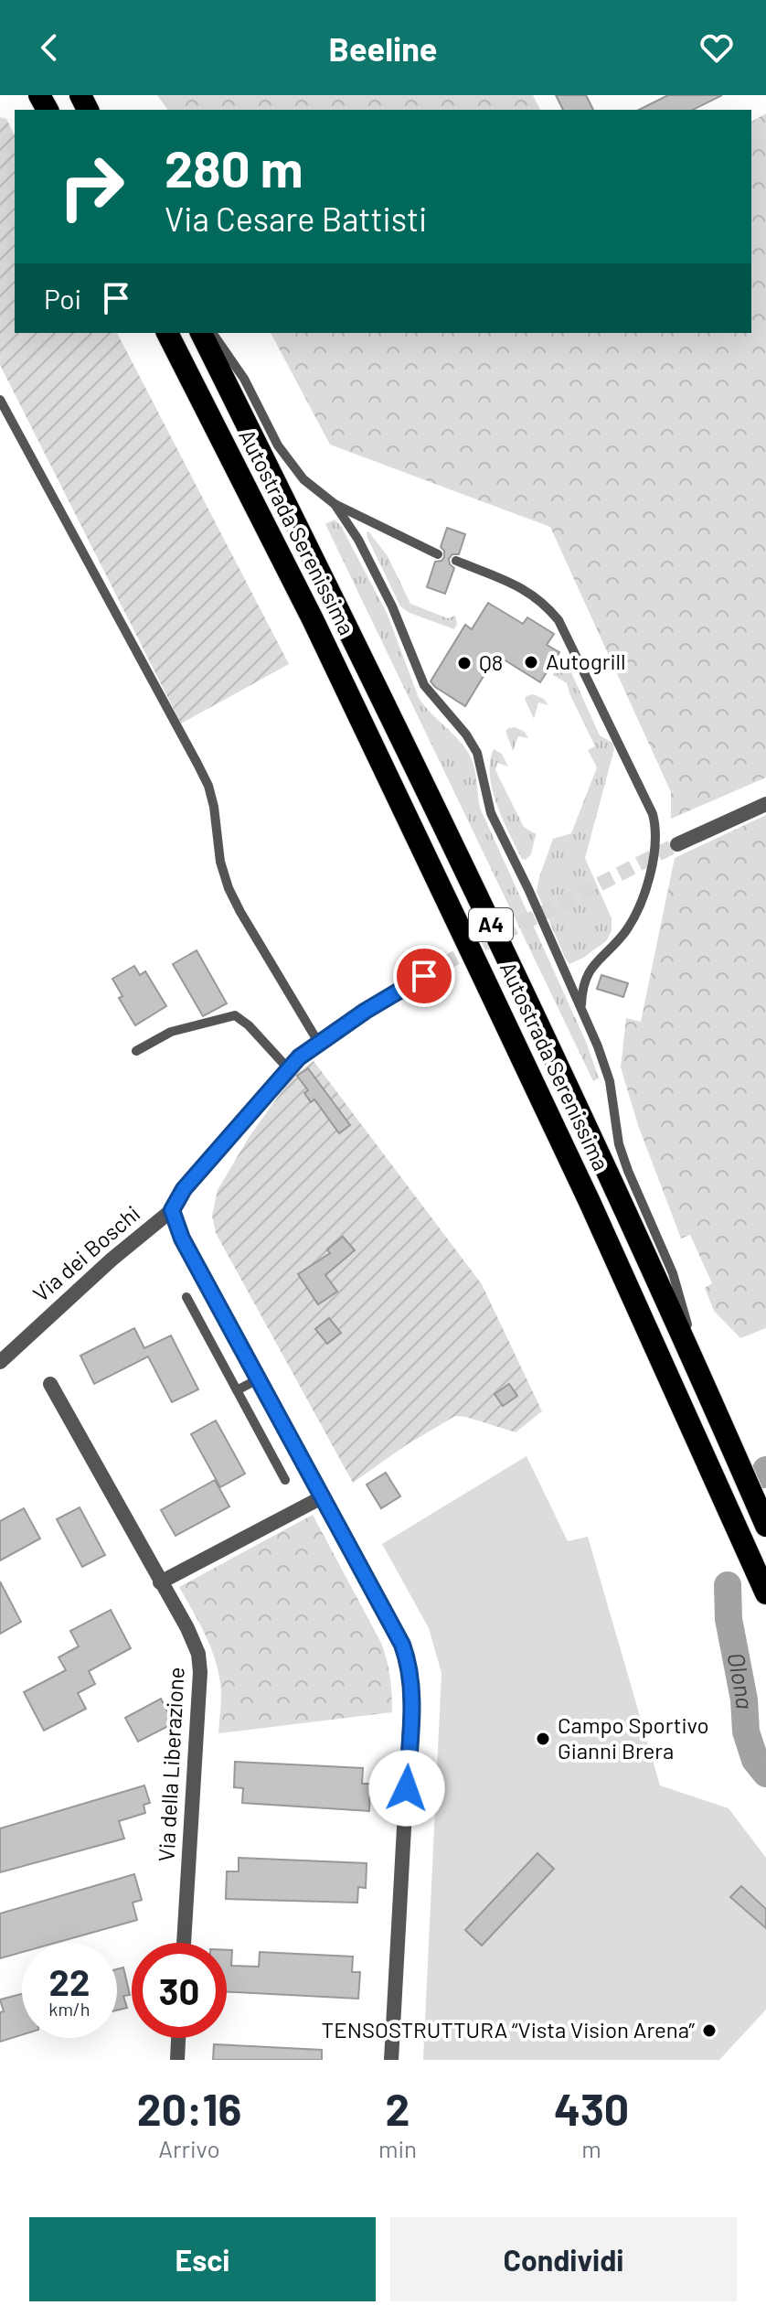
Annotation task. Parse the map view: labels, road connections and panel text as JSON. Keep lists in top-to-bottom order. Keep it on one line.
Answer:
{"streets":{"highway":["Autostrada Serenissima","A4"],"street":["Via dei Boschi","Via della Liberazione"]},"water":["Olona"],"places":["Autogrill","Q8","Campo Sportivo Gianni Brera","TENSOSTRUTTURA “Vista Vision Arena”"],"page":{"header":"Beeline","turn":["280 m","Via Cesare Battisti"],"then":"Poi","speed":"22 km/h","limit":"30","eta":["20:16","Arrivo","2","min","430","m"],"buttons":["Esci","Condividi"]}}
